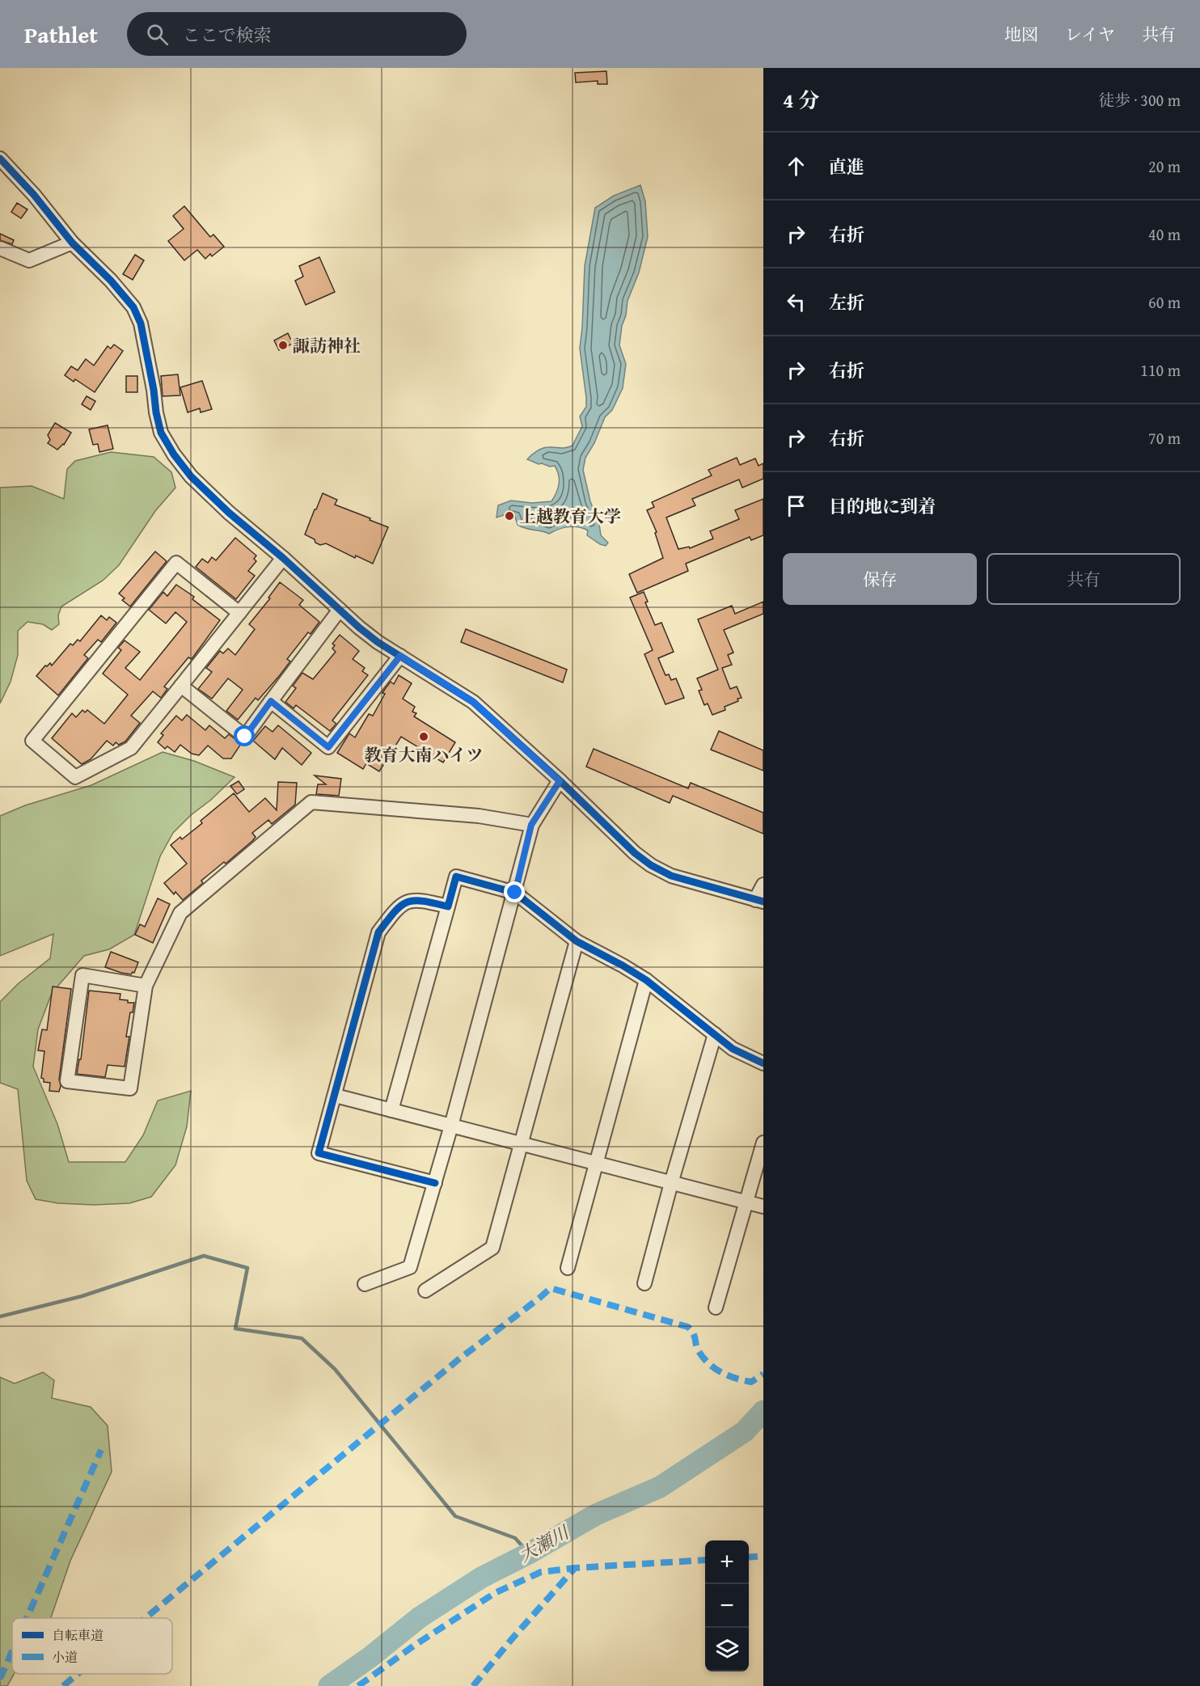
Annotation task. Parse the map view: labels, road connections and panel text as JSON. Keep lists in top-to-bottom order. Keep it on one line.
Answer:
{"water":["大瀬川"],"places":["諏訪神社","上越教育大学","教育大南ハイツ"],"legend":["自転車道","小道"],"page":{"header":"Pathlet","search":"ここで検索","nav":["地図","レイヤ","共有"],"heading":["4 分","徒歩 · 300 m"],"list":[["直進","20 m"],["右折","40 m"],["左折","60 m"],["右折","110 m"],["右折","70 m"],"目的地に到着"],"buttons":["保存","共有"],"map_buttons":["+","−"]}}
